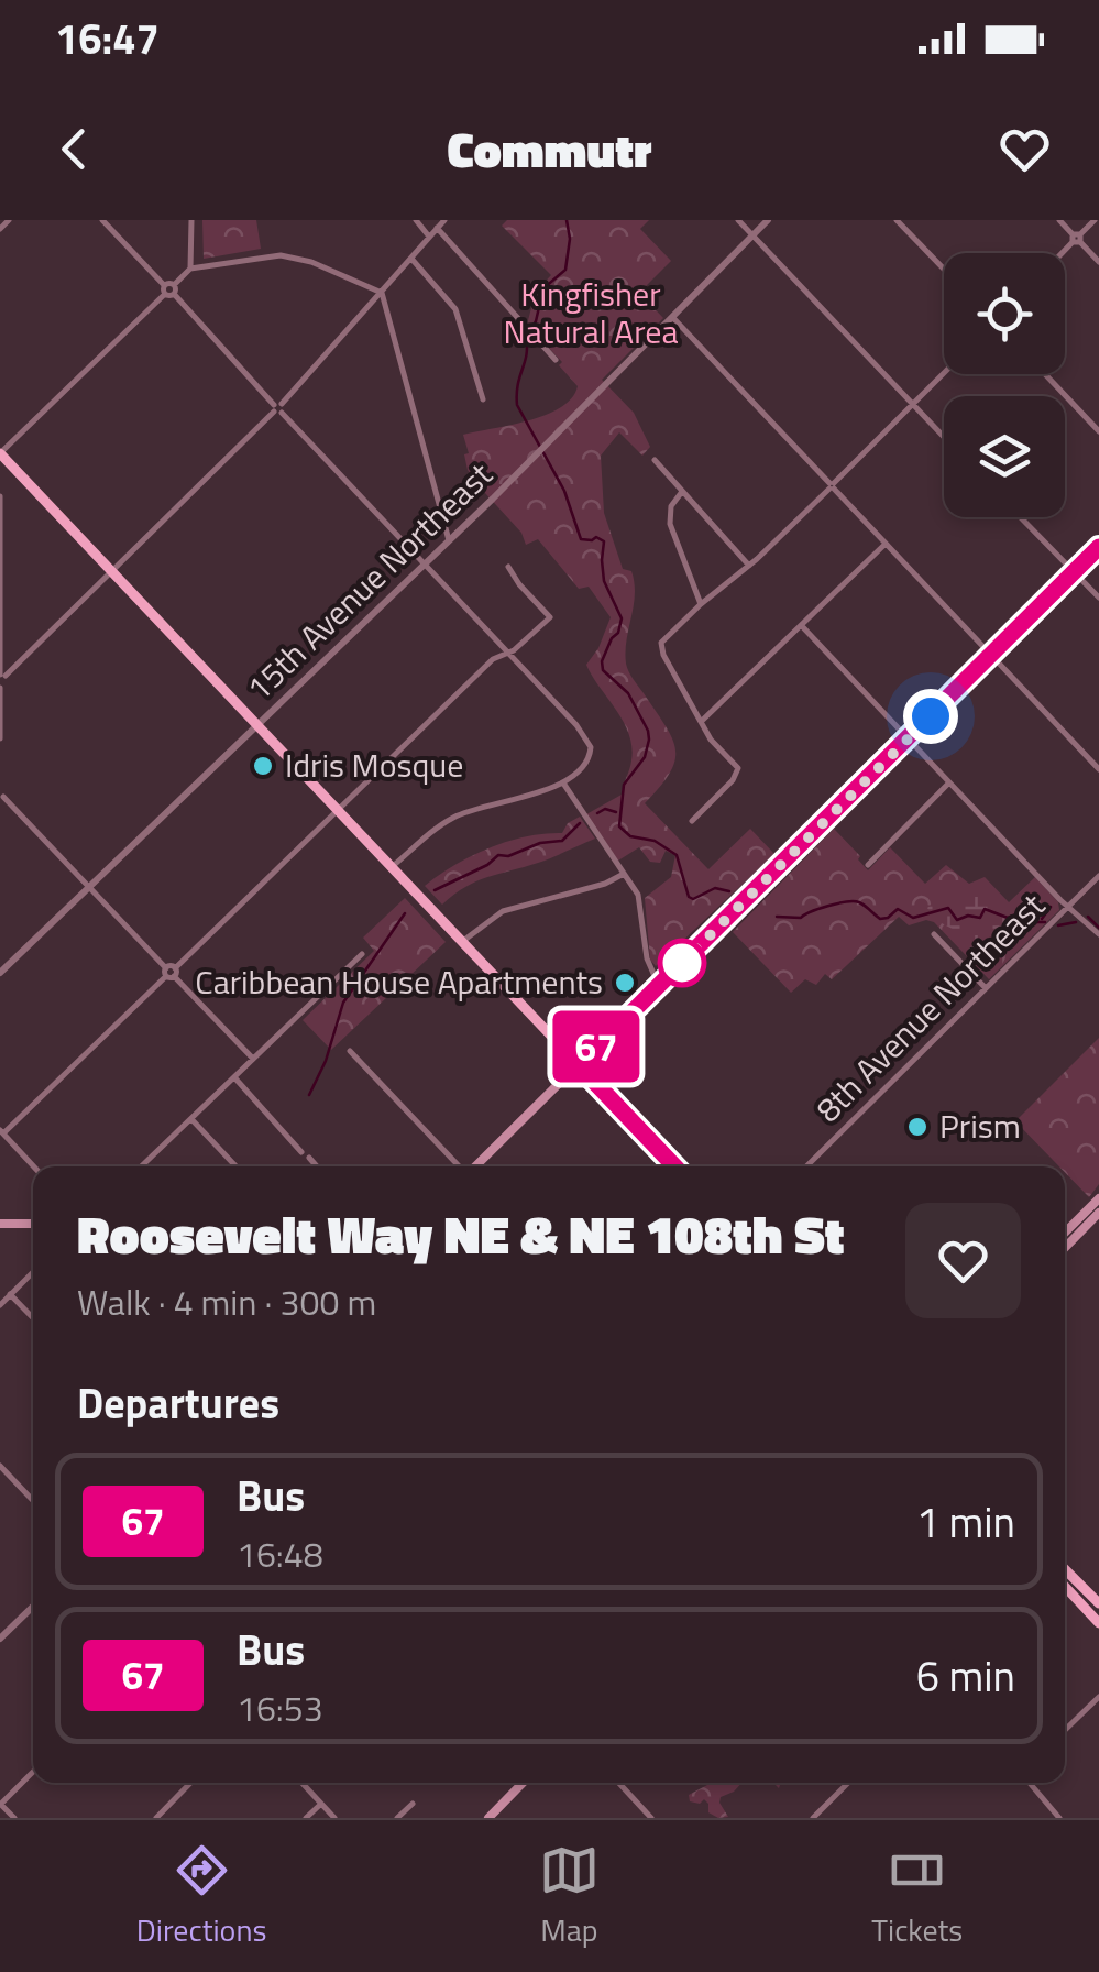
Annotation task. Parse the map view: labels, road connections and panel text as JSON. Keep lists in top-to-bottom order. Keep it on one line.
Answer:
{"streets":{"street":["15th Avenue Northeast","8th Avenue Northeast"]},"parks":["Kingfisher Natural Area"],"places":["Idris Mosque","Caribbean House Apartments","Prism"],"lines":["bus line 67"],"page":{"status":"16:47","header":"Commutr","on_map":"67","heading":[["Roosevelt Way NE & NE 108th St","Walk · 4 min · 300 m"],"Departures"],"list":[{"mark":"67","name":"Bus","note":"16:48","value":"1 min"},{"mark":"67","name":"Bus","note":"16:53","value":"6 min"}],"tabs":["Directions","Map","Tickets"]}}
